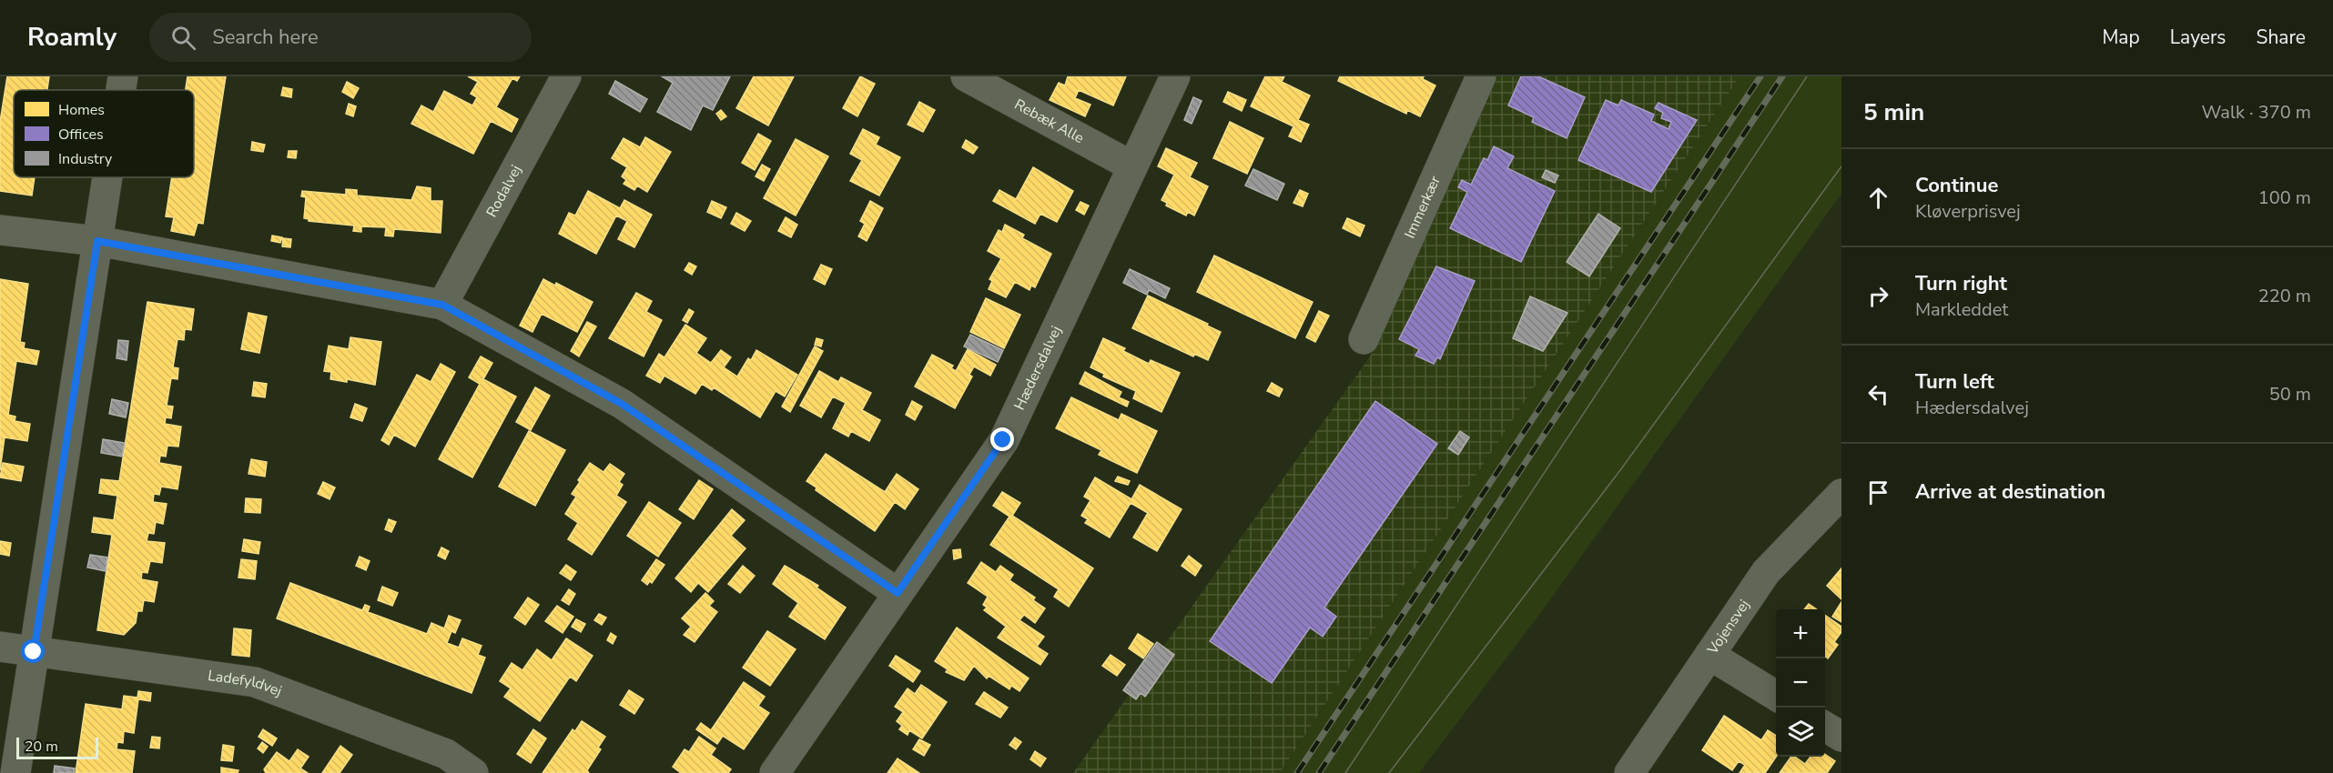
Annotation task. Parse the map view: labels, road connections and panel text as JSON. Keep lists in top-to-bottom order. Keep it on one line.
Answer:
{"streets":{"street":["Rebæk Alle","Rodalvej","Immerkær","Hædersdalvej","Vojensvej","Ladefyldvej"]},"crossings":[["Rebæk Alle","Hædersdalvej"]],"legend":["Homes","Offices","Industry"],"scale_bar":"20 m","page":{"header":"Roamly","search":"Search here","nav":["Map","Layers","Share"],"heading":["5 min","Walk · 370 m"],"list":[["Continue","Kløverprisvej","100 m"],["Turn right","Markleddet","220 m"],["Turn left","Hædersdalvej","50 m"],"Arrive at destination"],"map_buttons":["+","−"],"scale":"20 m"}}
